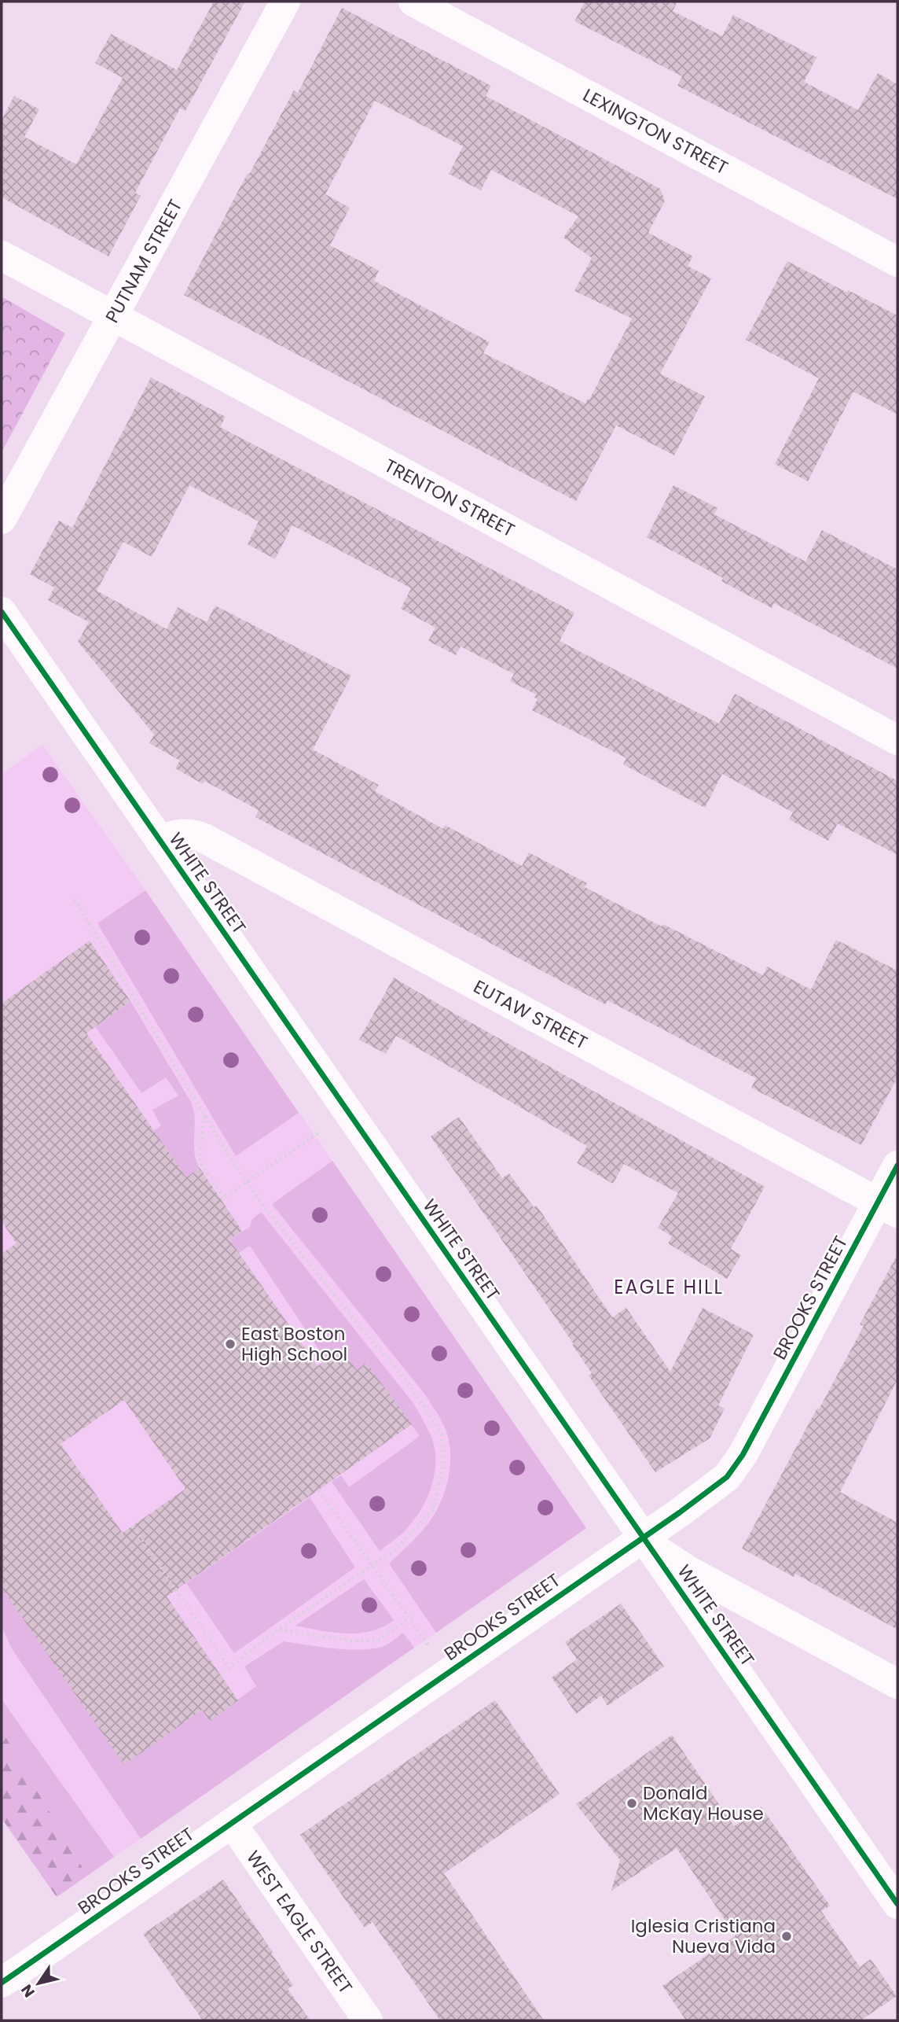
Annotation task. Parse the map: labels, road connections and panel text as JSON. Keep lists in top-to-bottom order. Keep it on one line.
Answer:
{"streets":{"street":["LEXINGTON STREET","PUTNAM STREET","TRENTON STREET","WHITE STREET","EUTAW STREET","BROOKS STREET","WEST EAGLE STREET"]},"crossings":[["PUTNAM STREET","TRENTON STREET"],["WHITE STREET","EUTAW STREET"],["WHITE STREET","BROOKS STREET"],["EUTAW STREET","BROOKS STREET"],["BROOKS STREET","WEST EAGLE STREET"]],"districts":["EAGLE HILL"],"places":["East Boston High School","Donald McKay House","Iglesia Cristiana Nueva Vida"],"north":"bottom left"}
